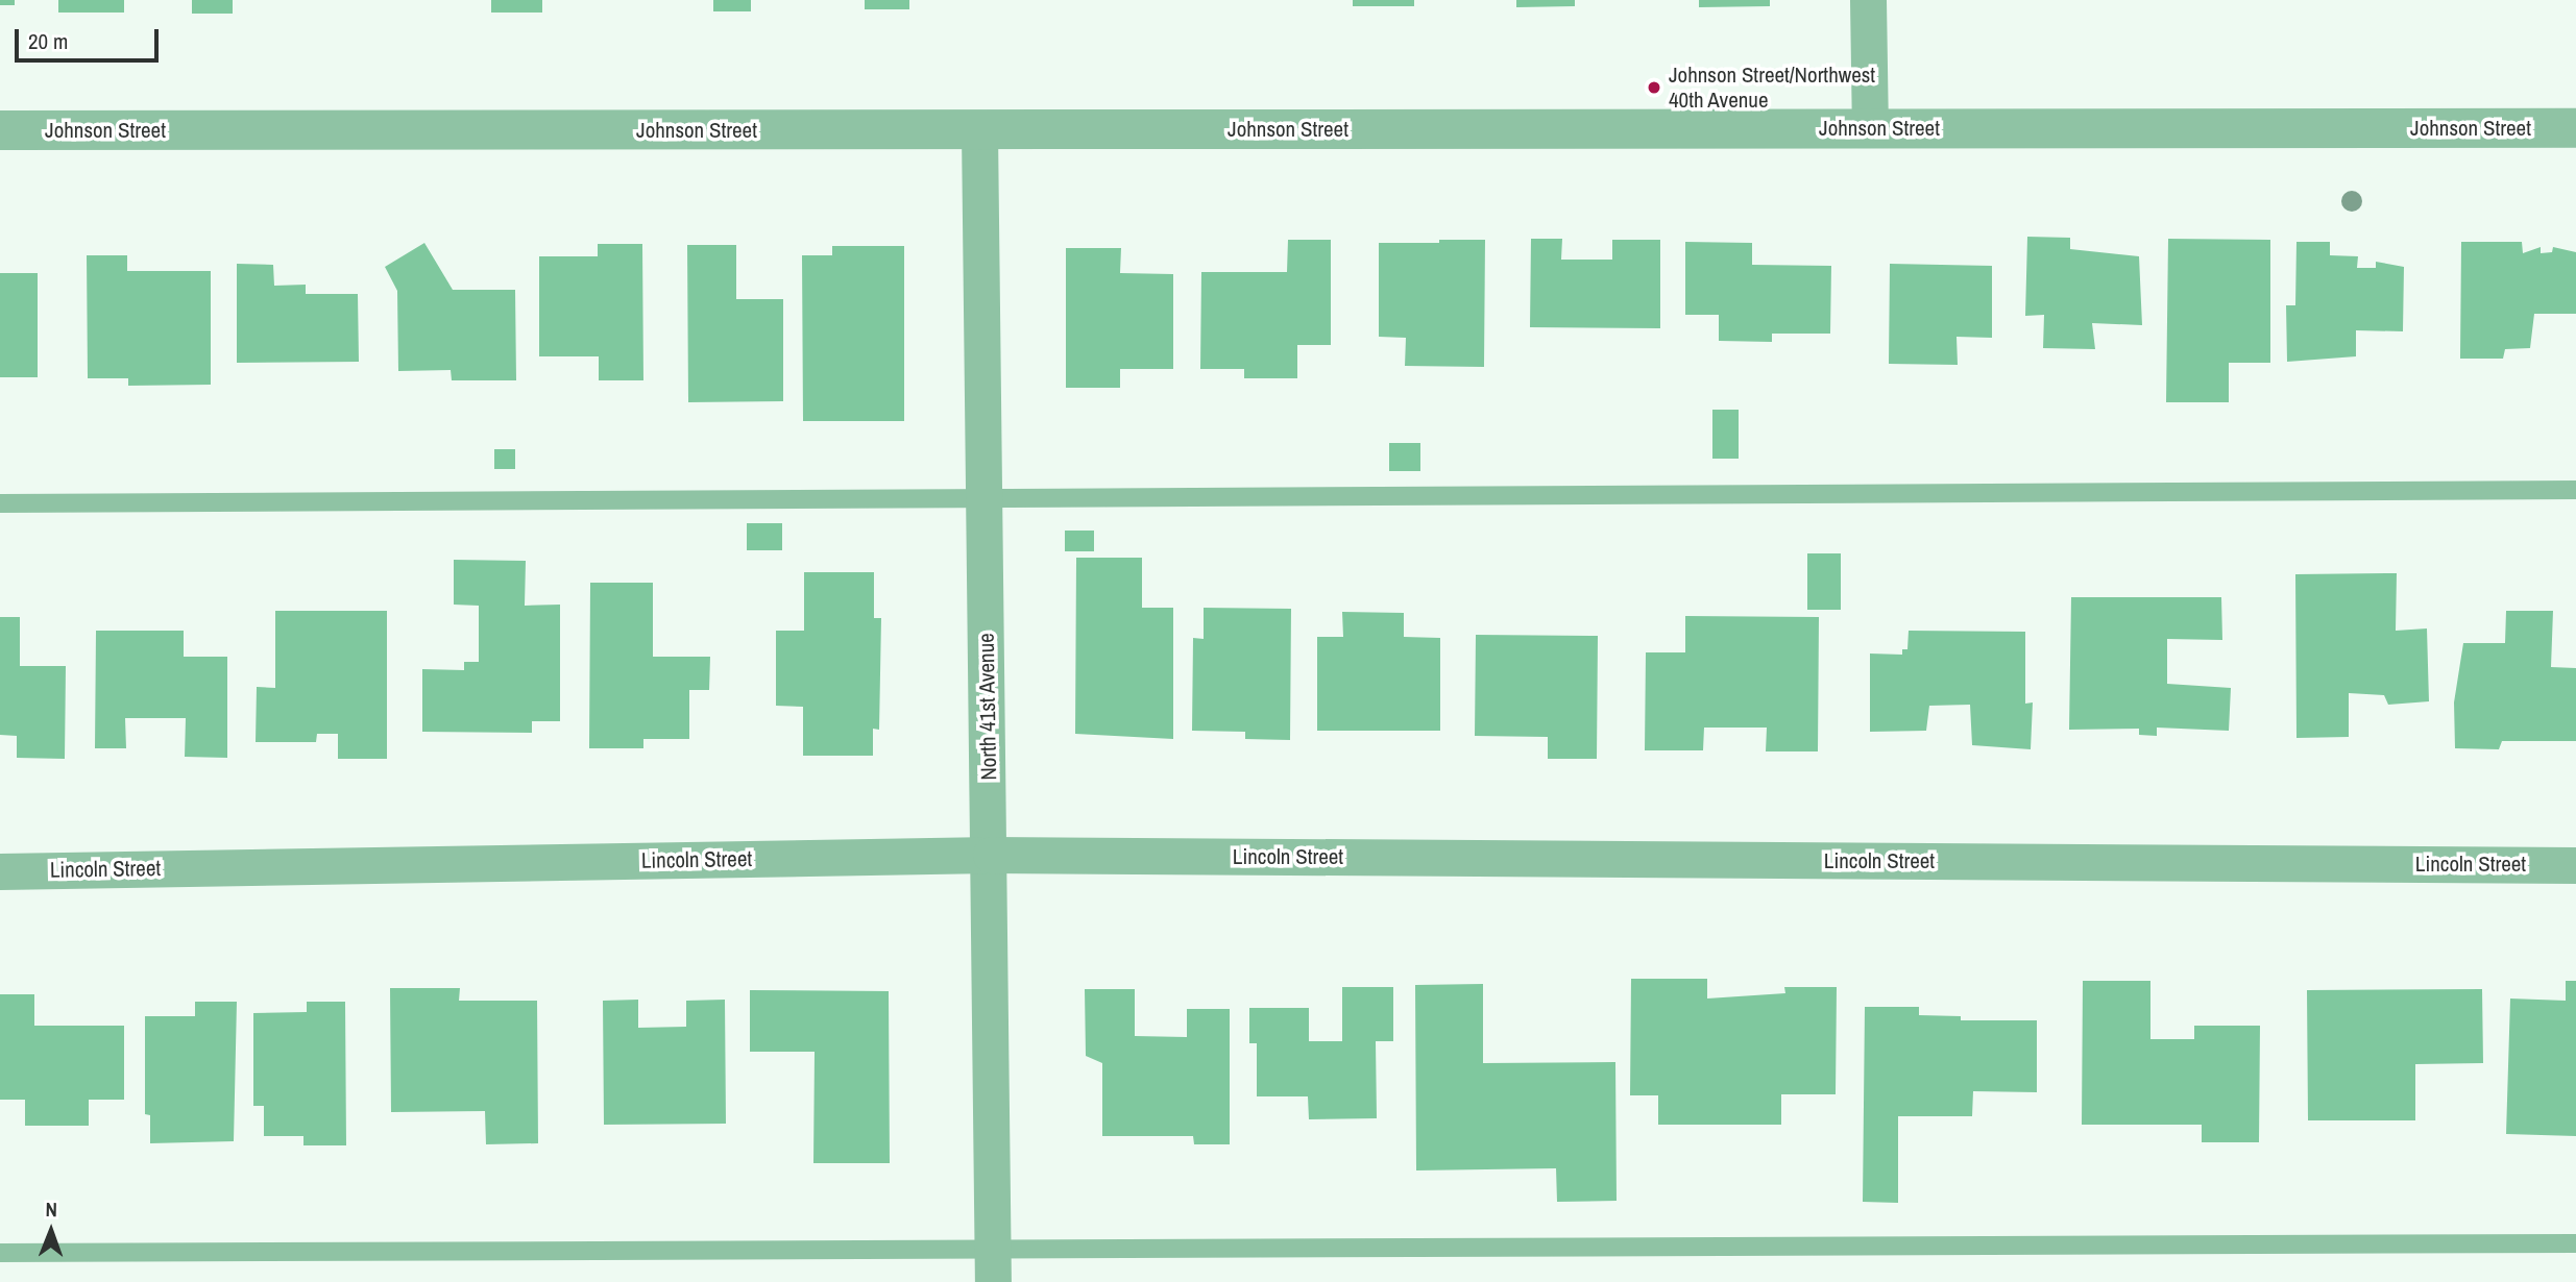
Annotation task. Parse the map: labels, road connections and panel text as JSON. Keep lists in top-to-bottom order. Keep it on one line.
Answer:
{"streets":{"street":["Johnson Street","North 41st Avenue","Lincoln Street"]},"crossings":[["Johnson Street","North 41st Avenue"],["North 41st Avenue","Lincoln Street"]],"places":["Johnson Street/Northwest 40th Avenue"],"scale_bar":"20 m","north":"top"}
